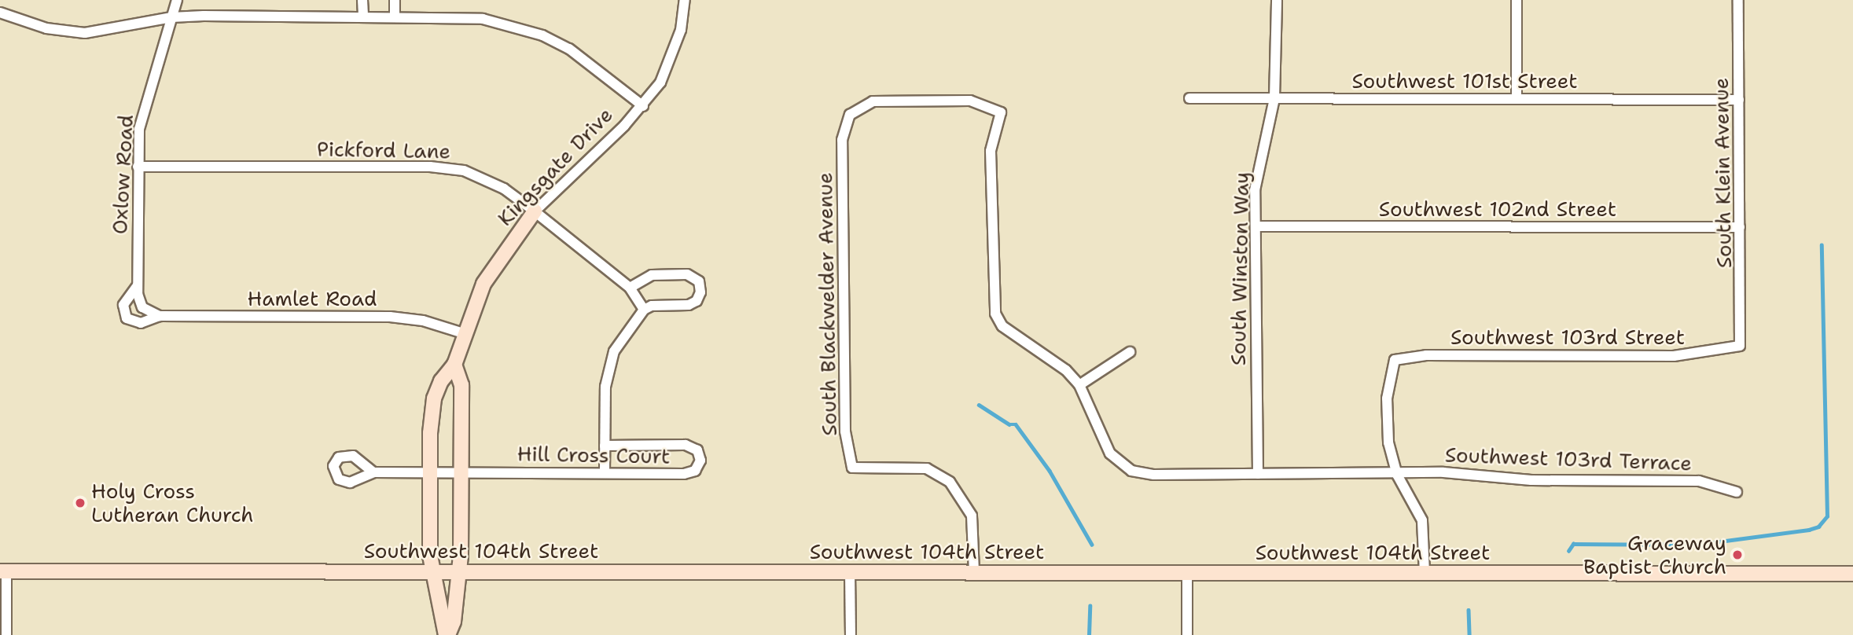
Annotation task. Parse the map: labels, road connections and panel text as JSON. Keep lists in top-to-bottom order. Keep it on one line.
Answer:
{"streets":{"main road":["Kingsgate Drive","Southwest 104th Street"],"street":["Southwest 101st Street","Pickford Lane","South Klein Avenue","Oxlow Road","Southwest 102nd Street","South Winston Way","Hamlet Road","South Blackwelder Avenue","Southwest 103rd Street","Hill Cross Court","Southwest 103rd Terrace"]},"crossings":[["Southwest 101st Street","South Klein Avenue"],["Southwest 101st Street","South Winston Way"],["Pickford Lane","Kingsgate Drive"],["Pickford Lane","Oxlow Road"],["Kingsgate Drive","Hamlet Road"],["Kingsgate Drive","Hill Cross Court"],["Kingsgate Drive","Southwest 104th Street"],["South Klein Avenue","Southwest 102nd Street"],["South Klein Avenue","Southwest 103rd Street"],["Oxlow Road","Hamlet Road"],["Southwest 102nd Street","South Winston Way"],["South Blackwelder Avenue","Southwest 104th Street"],["Southwest 103rd Street","Southwest 103rd Terrace"]],"places":["Holy Cross Lutheran Church","Graceway Baptist Church"]}
